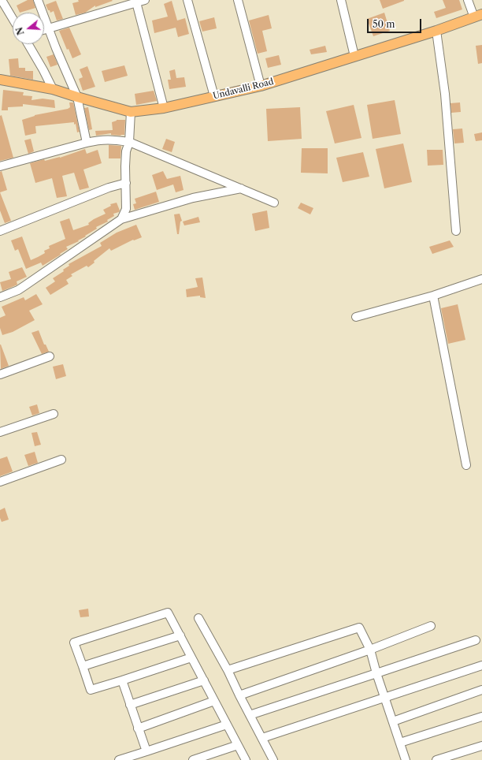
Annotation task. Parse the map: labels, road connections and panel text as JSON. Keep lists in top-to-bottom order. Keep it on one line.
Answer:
{"streets":{"main road":["Undavalli Road"]},"scale_bar":"50 m","north":"left"}
